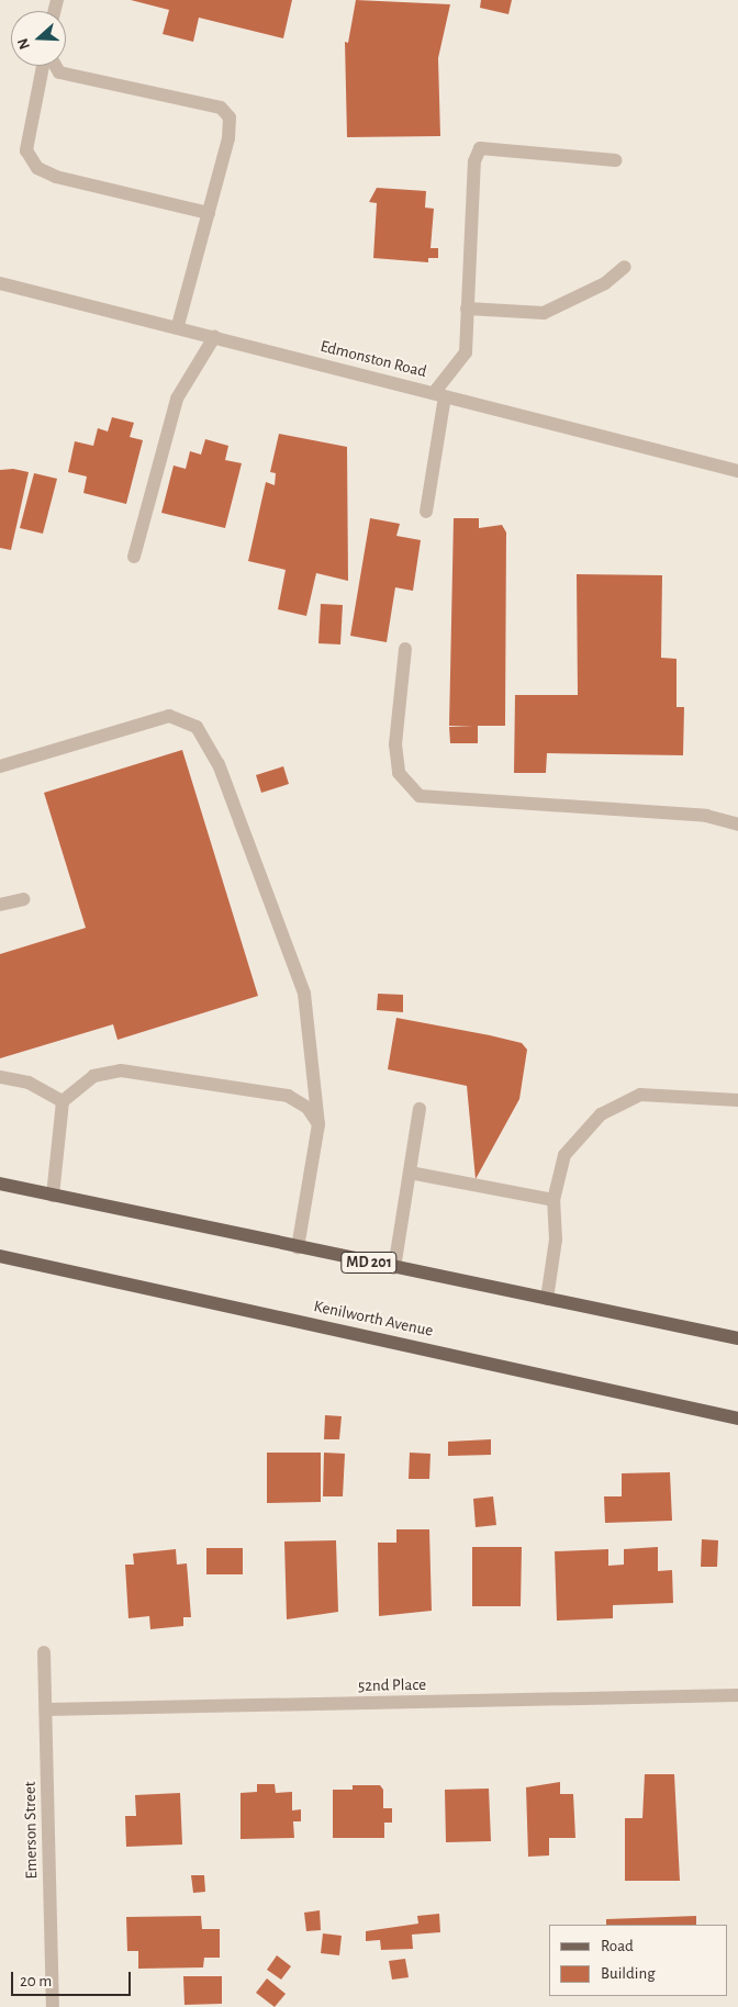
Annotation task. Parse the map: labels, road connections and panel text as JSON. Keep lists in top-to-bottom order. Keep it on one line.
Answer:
{"streets":{"main road":["MD 201","Kenilworth Avenue"],"street":["Edmonston Road","52nd Place","Emerson Street"]},"crossings":[["52nd Place","Emerson Street"]],"legend":["Road","Building"],"scale_bar":"20 m","north":"left"}
